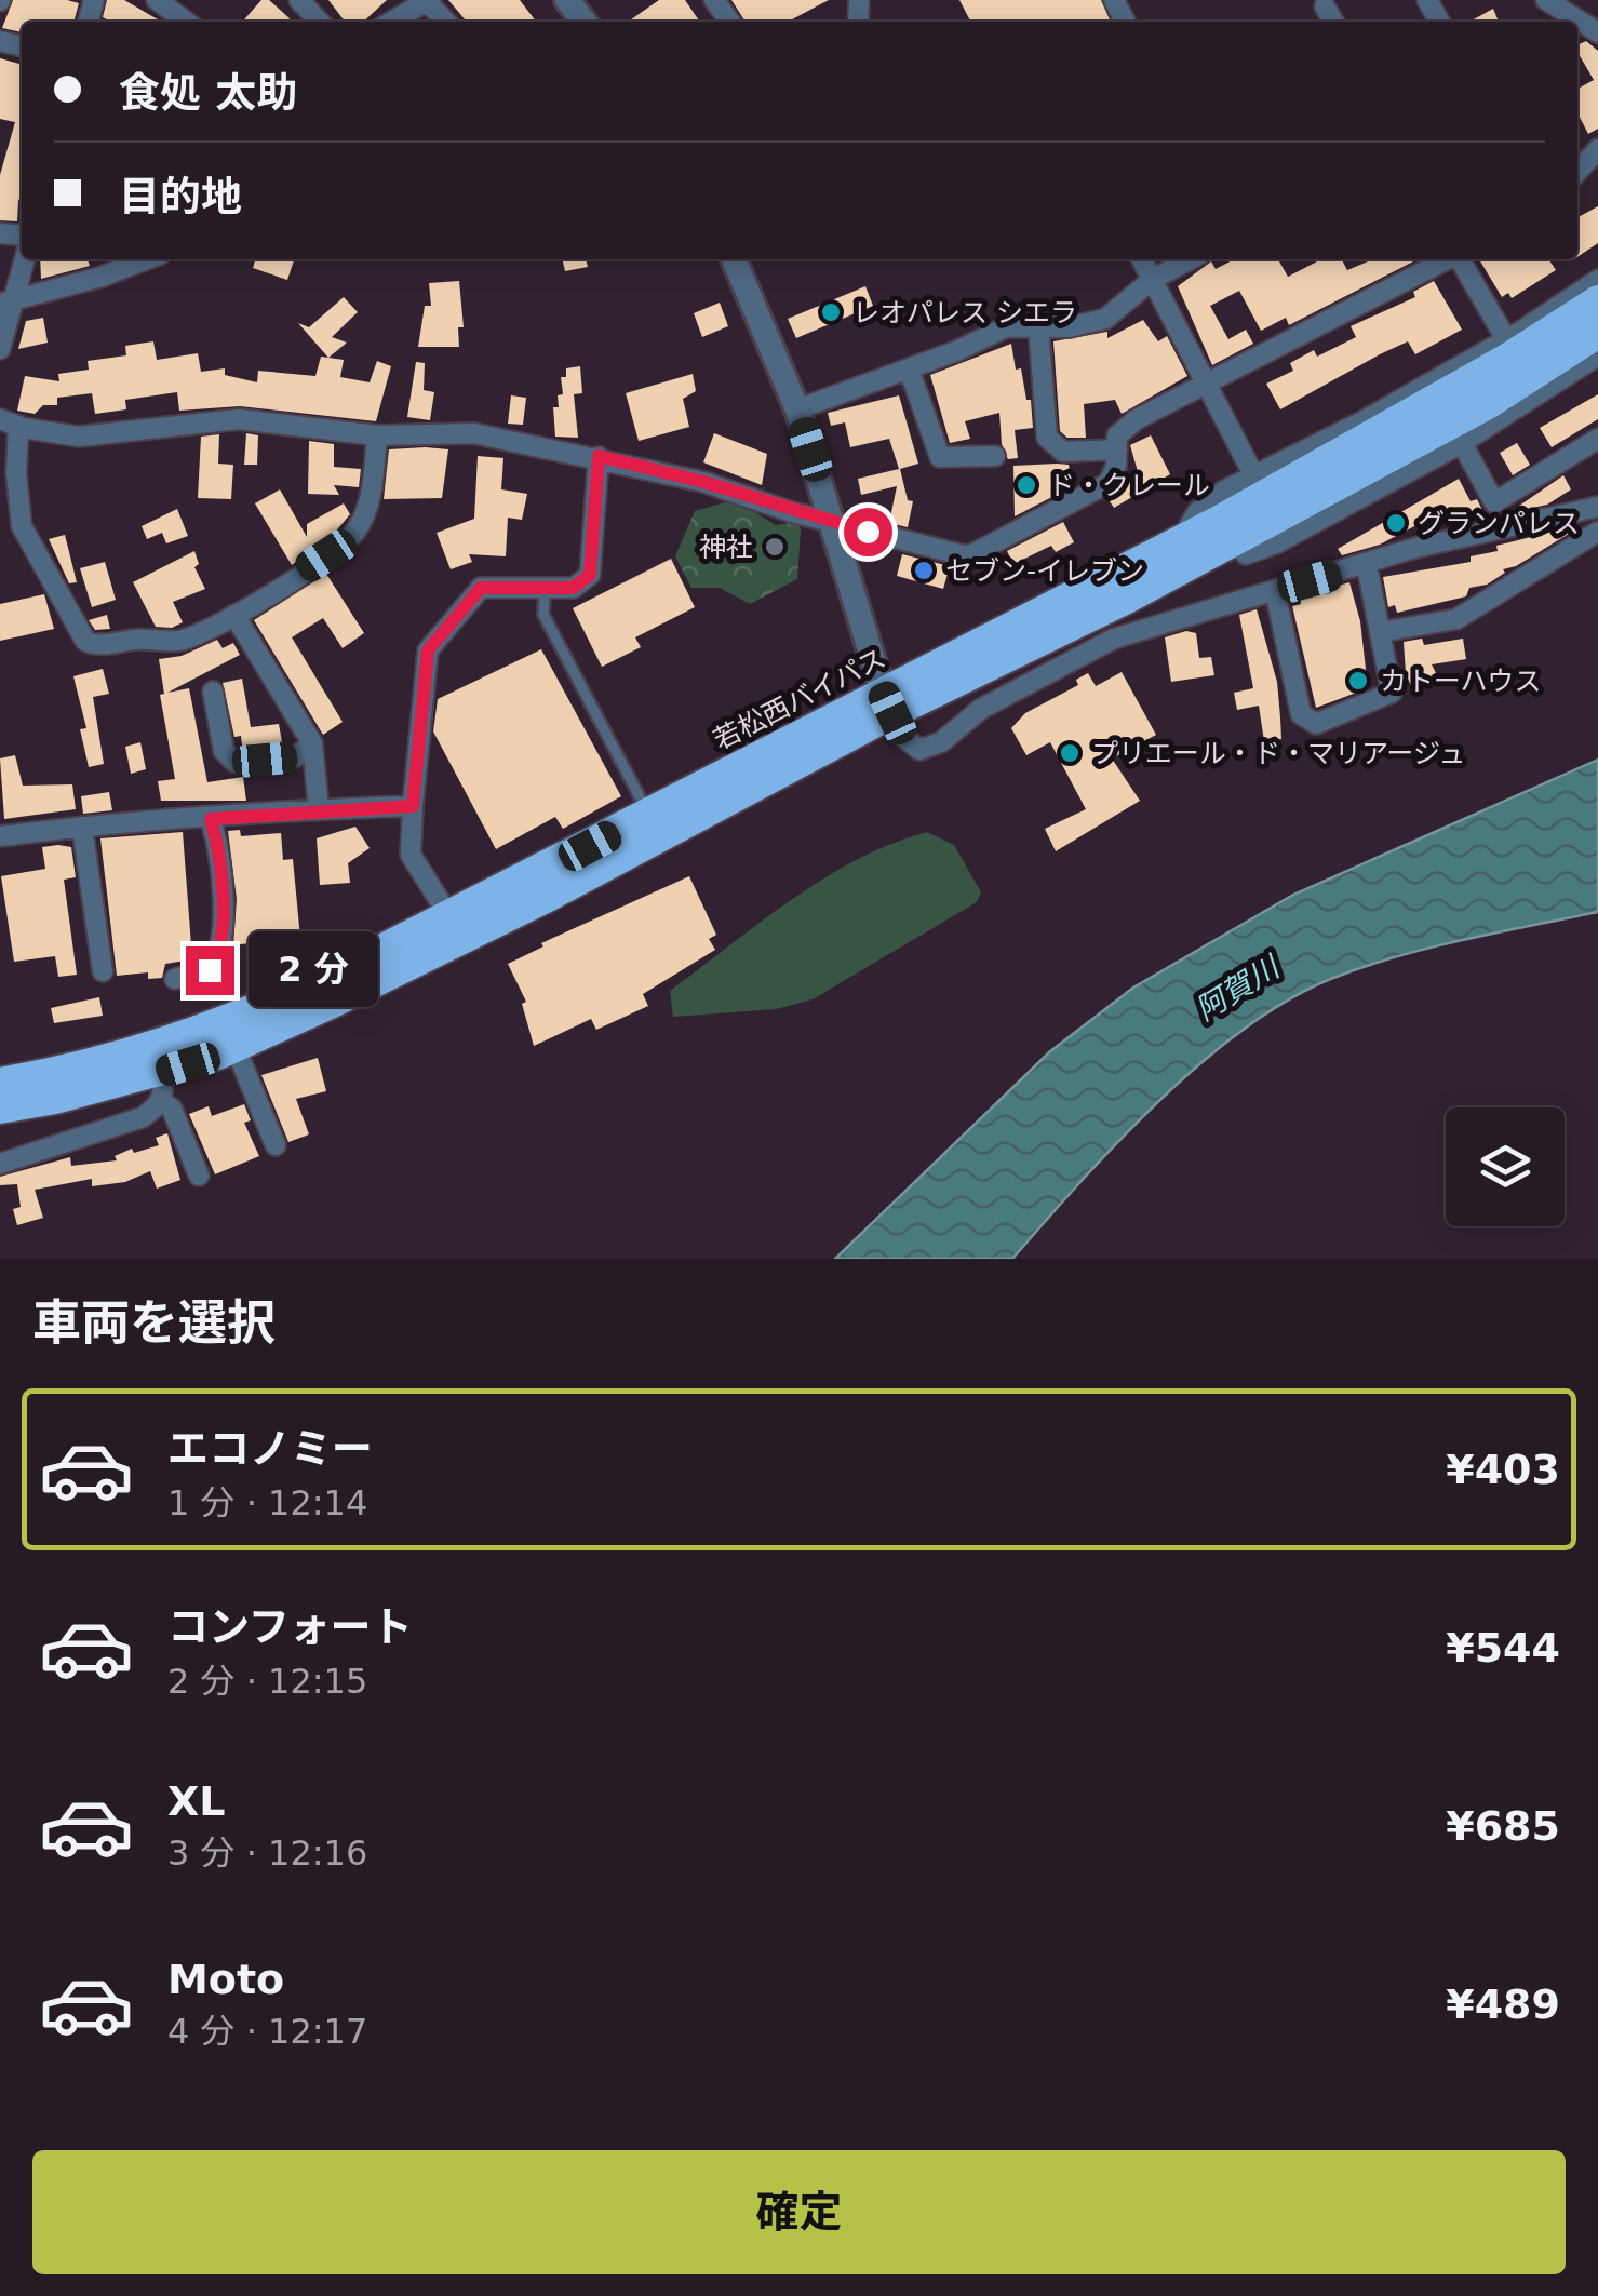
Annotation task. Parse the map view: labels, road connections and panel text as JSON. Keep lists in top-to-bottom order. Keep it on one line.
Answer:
{"streets":{"highway":["若松西バイパス"]},"water":["阿賀川"],"places":["レオパレス シエラ","ド・クレール","グランパレス","神社","セブン-イレブン","カトーハウス","プリエール・ド・マリアージュ"],"page":{"banner":["食処 太助","目的地"],"bubble":"2 分","heading":"車両を選択","list":[{"name":"エコノミー","note":"1 分 · 12:14","value":"¥403"},{"name":"コンフォート","note":"2 分 · 12:15","value":"¥544"},{"name":"XL","note":"3 分 · 12:16","value":"¥685"},{"name":"Moto","note":"4 分 · 12:17","value":"¥489"}],"buttons":"確定"}}
